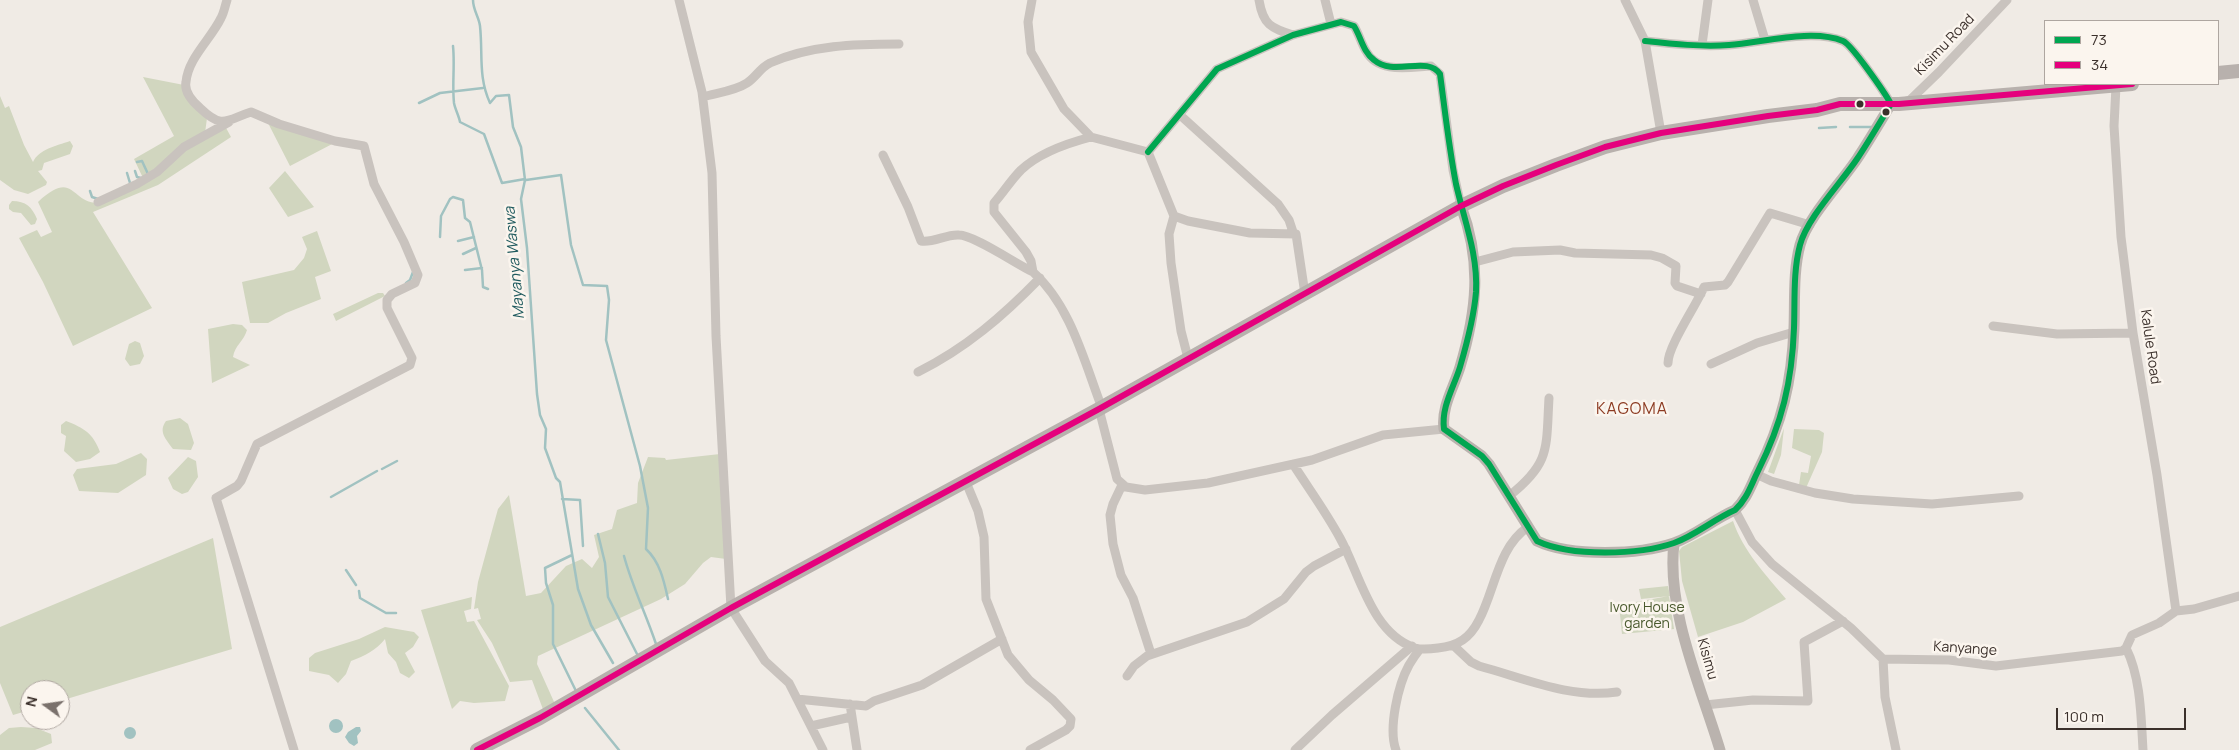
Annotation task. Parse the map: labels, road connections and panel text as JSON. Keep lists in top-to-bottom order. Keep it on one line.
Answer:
{"streets":{"street":["Kisimu Road","Kalule Road","Kanyange","Kisimu"]},"districts":["KAGOMA"],"water":["Mayanya Waswa"],"parks":["Ivory House garden"],"lines":["transit line 73","transit line 34"],"legend":["73","34"],"scale_bar":"100 m","north":"left"}
